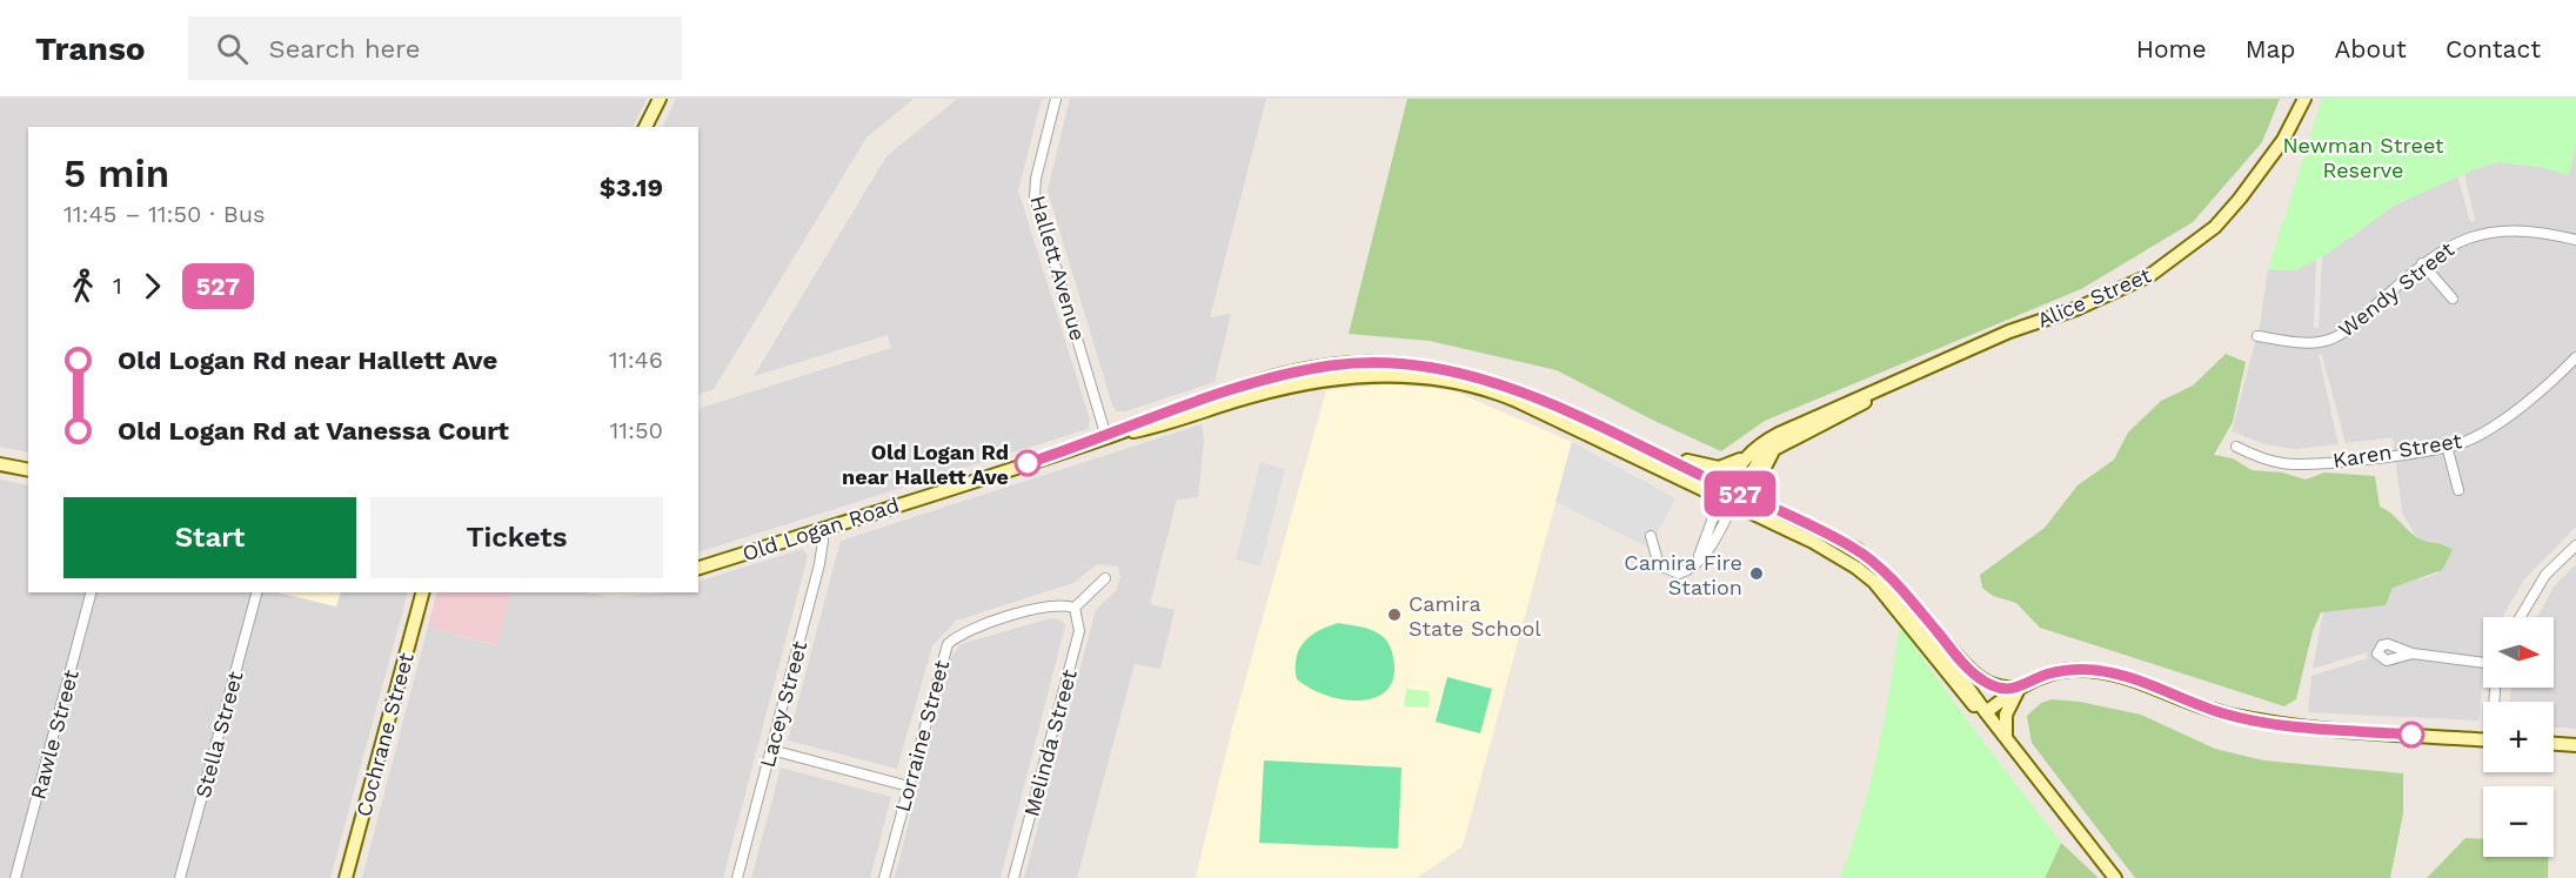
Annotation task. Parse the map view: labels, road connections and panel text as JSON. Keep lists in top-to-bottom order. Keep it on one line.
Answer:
{"streets":{"main road":["Alice Street","Old Logan Road","Cochrane Street"],"street":["Hallett Avenue","Wendy Street","Karen Street","Lacey Street","Rawle Street","Stella Street","Lorraine Street","Melinda Street"]},"crossings":[["Hallett Avenue","Old Logan Road"],["Alice Street","Old Logan Road"],["Old Logan Road","Lacey Street"],["Lorraine Street","Melinda Street"]],"parks":["Newman Street Reserve"],"places":["Old Logan Rd near Hallett Ave","Camira Fire Station","Camira State School"],"lines":["bus line 527"],"north":"right","page":{"header":"Transo","search":"Search here","nav":["Home","Map","About","Contact"],"on_map":"527","heading":["5 min","11:45 – 11:50 · Bus","$3.19"],"legs":["1","527"],"list":[{"name":"Old Logan Rd near Hallett Ave","value":"11:46"},{"name":"Old Logan Rd at Vanessa Court","value":"11:50"}],"buttons":["Start","Tickets"],"map_buttons":["+","−"]}}
